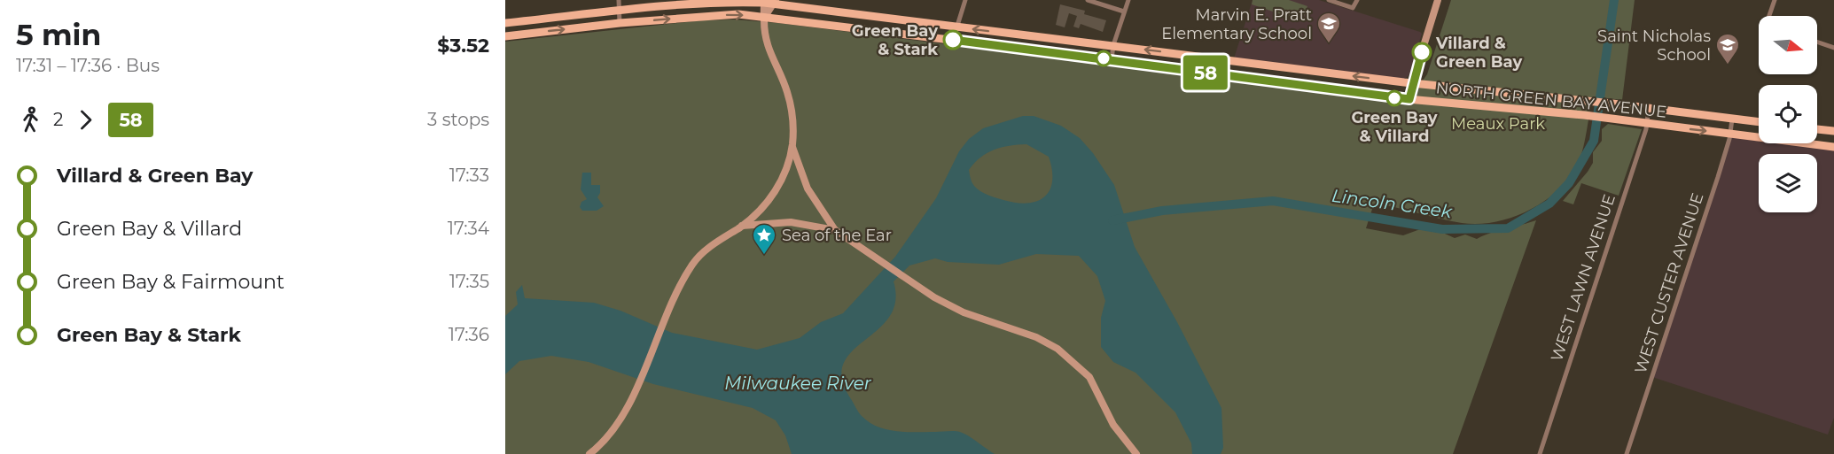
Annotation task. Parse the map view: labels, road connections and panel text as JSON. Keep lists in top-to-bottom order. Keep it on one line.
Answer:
{"streets":{"main road":["NORTH GREEN BAY AVENUE"],"street":["WEST LAWN AVENUE","WEST CUSTER AVENUE"]},"crossings":[["NORTH GREEN BAY AVENUE","WEST LAWN AVENUE"],["NORTH GREEN BAY AVENUE","WEST CUSTER AVENUE"]],"water":["Lincoln Creek","Milwaukee River"],"parks":["Meaux Park"],"places":{"other":["Green Bay & Stark","Villard & Green Bay","Green Bay & Villard"],"school or university":["Marvin E. Pratt Elementary School","Saint Nicholas School"],"place":["Sea of the Ear"]},"lines":["bus line 58"],"north":"right","page":{"heading":["5 min","17:31 – 17:36 · Bus","$3.52"],"on_map":"58","legs":["2","58","3 stops"],"list":[{"name":"Villard & Green Bay","value":"17:33"},{"name":"Green Bay & Villard","value":"17:34"},{"name":"Green Bay & Fairmount","value":"17:35"},{"name":"Green Bay & Stark","value":"17:36"}]}}
